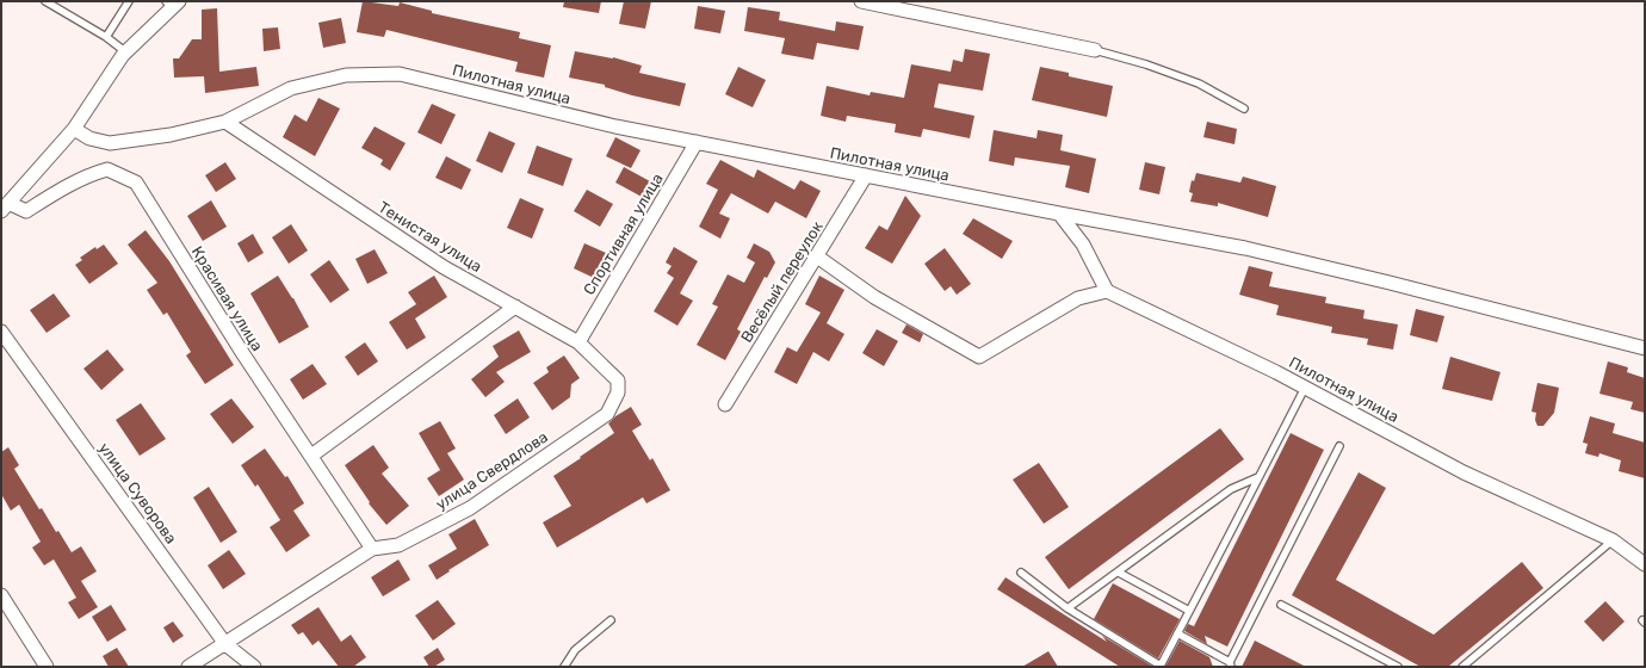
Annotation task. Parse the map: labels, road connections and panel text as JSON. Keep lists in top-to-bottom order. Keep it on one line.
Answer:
{"streets":{"street":["Пилотная улица","Спортивная улица","Тенистая улица","Весёлый переулок","Красивая улица","улица Свердлова","улица Суворова"]},"crossings":[["Пилотная улица","Спортивная улица"],["Пилотная улица","Тенистая улица"],["Пилотная улица","Весёлый переулок"],["Спортивная улица","Тенистая улица"],["Тенистая улица","улица Свердлова"],["Красивая улица","улица Свердлова"],["улица Свердлова","улица Суворова"]]}
